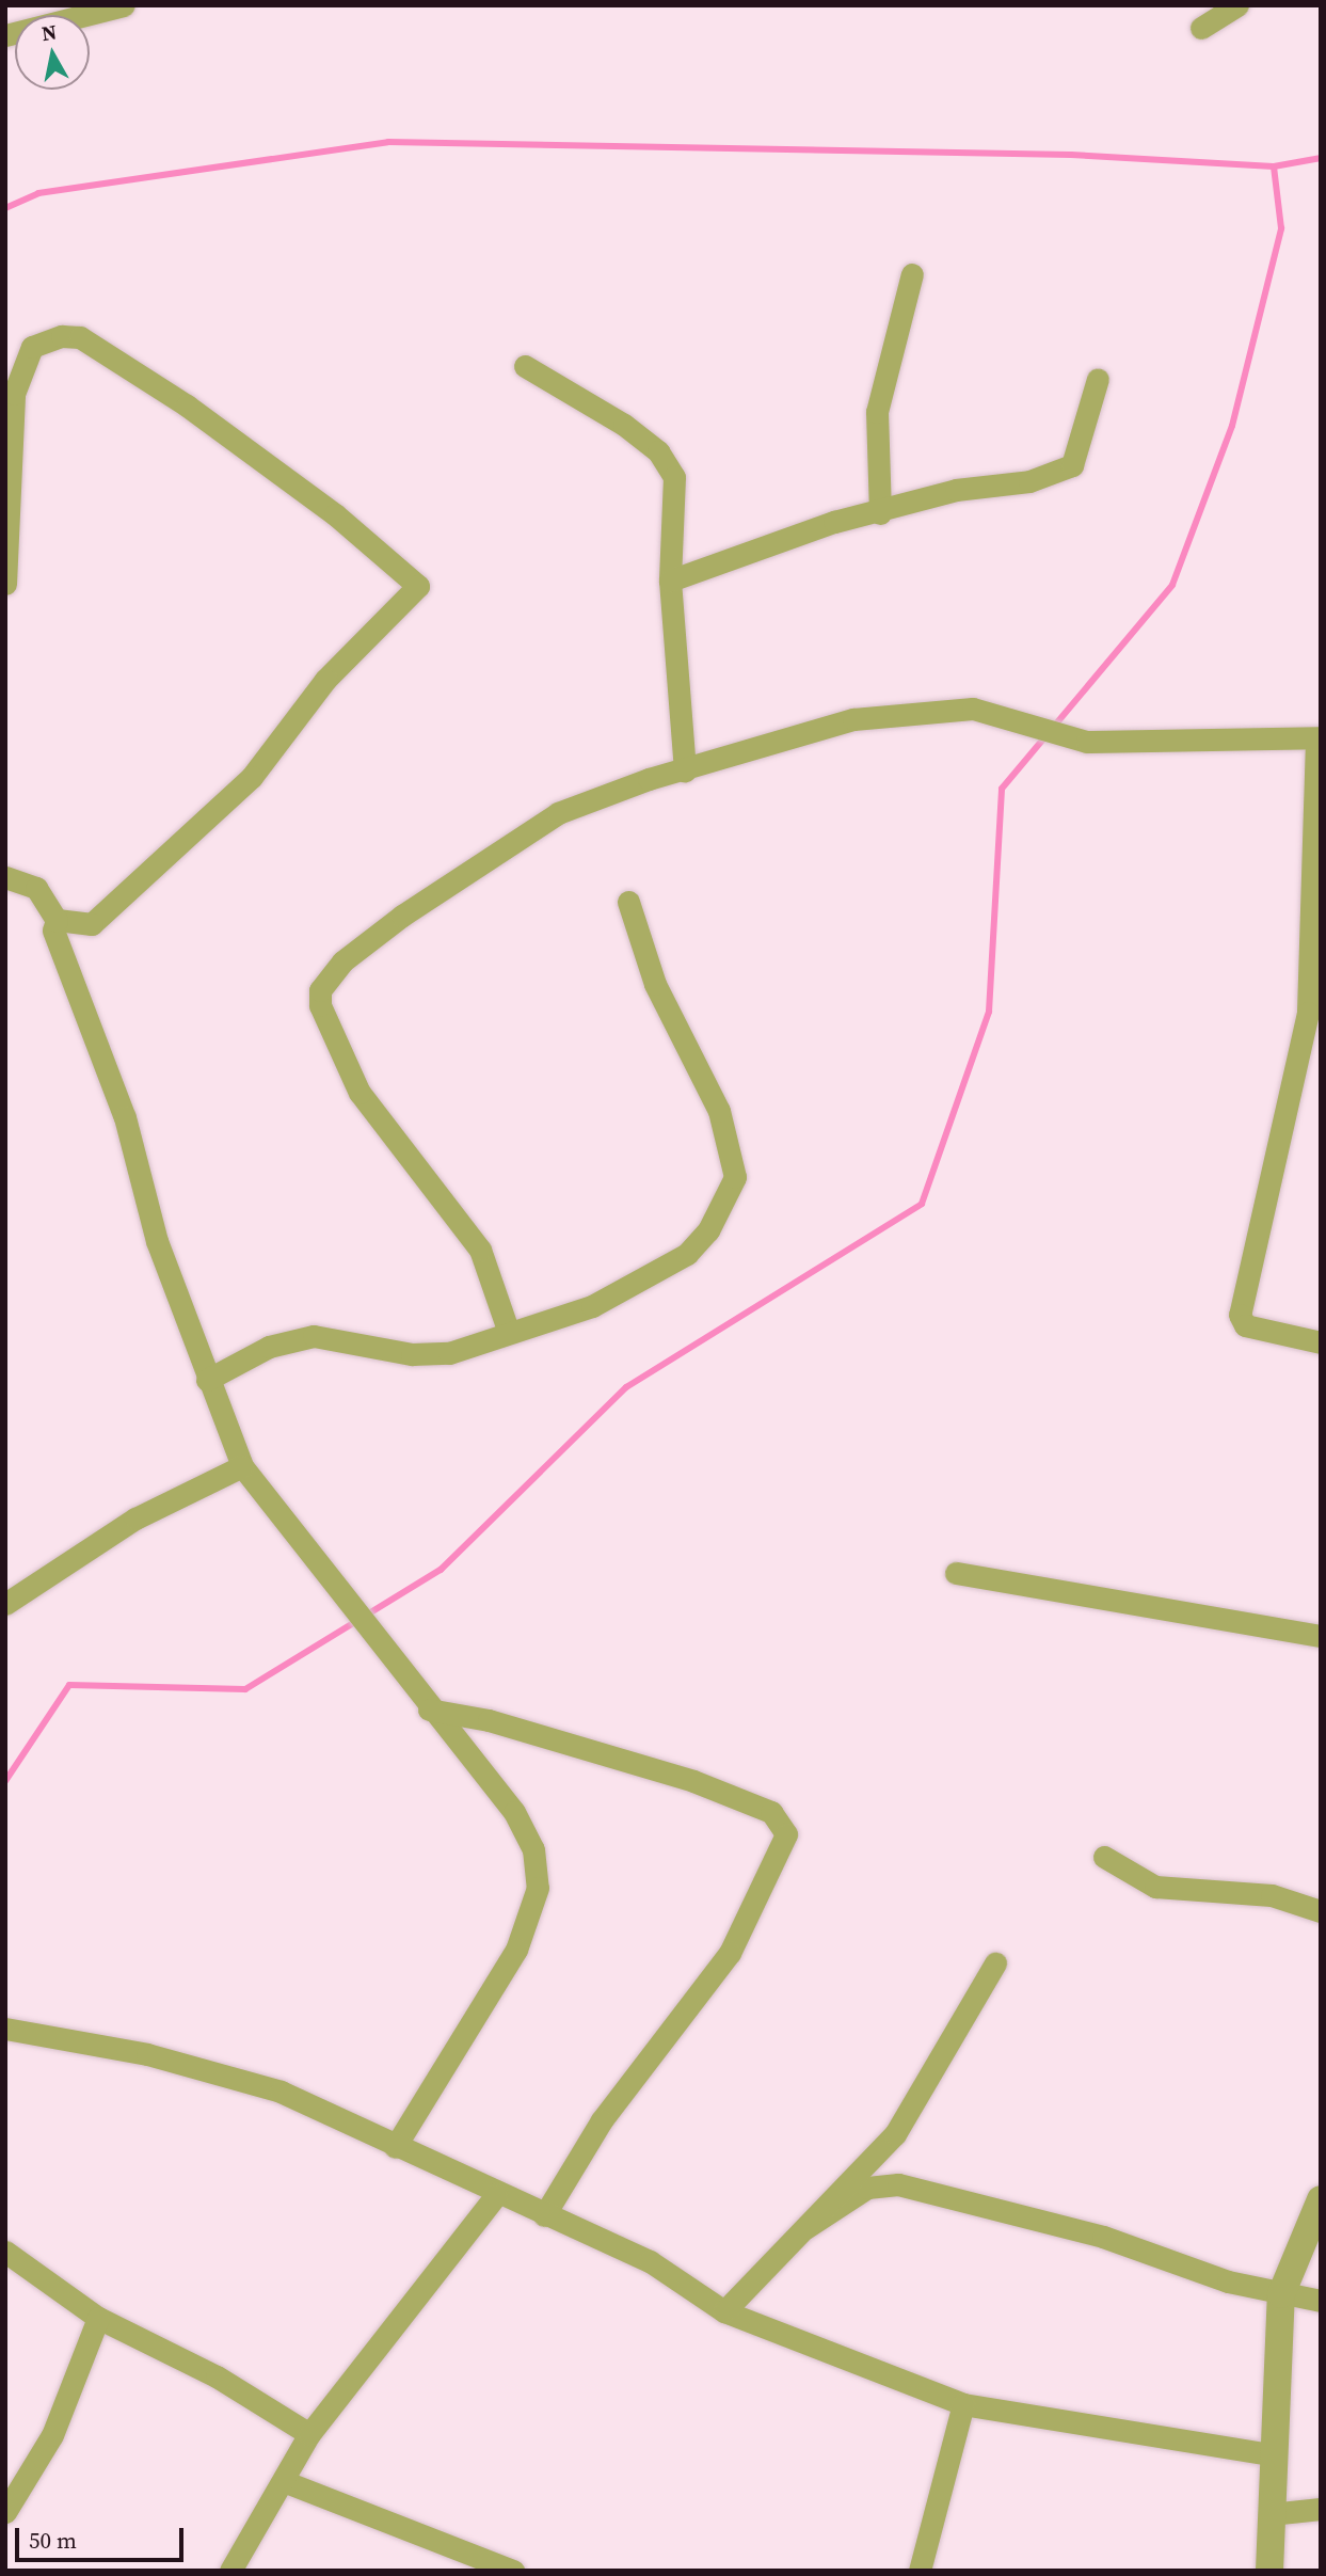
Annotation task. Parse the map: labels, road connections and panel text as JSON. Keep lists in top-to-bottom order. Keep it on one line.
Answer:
{"scale_bar":"50 m","north":"top"}
